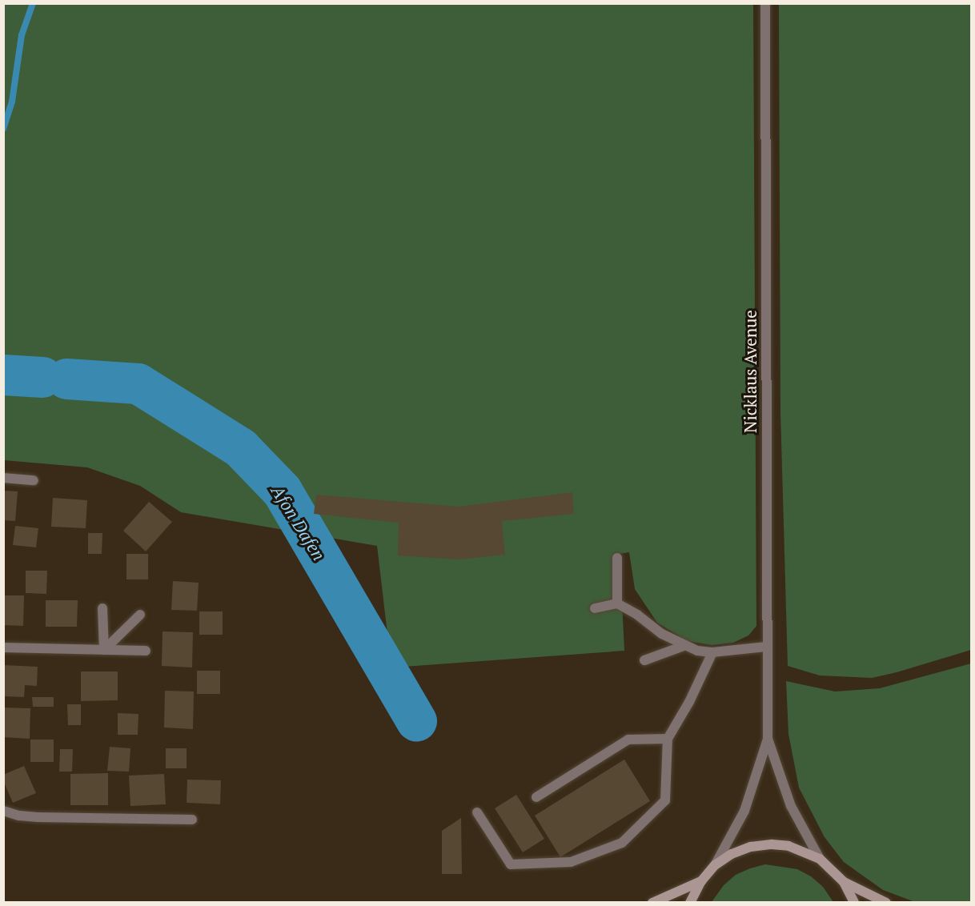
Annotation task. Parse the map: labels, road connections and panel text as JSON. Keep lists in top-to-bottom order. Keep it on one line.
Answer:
{"streets":{"street":["Nicklaus Avenue"]},"water":["Afon Dafen"]}
